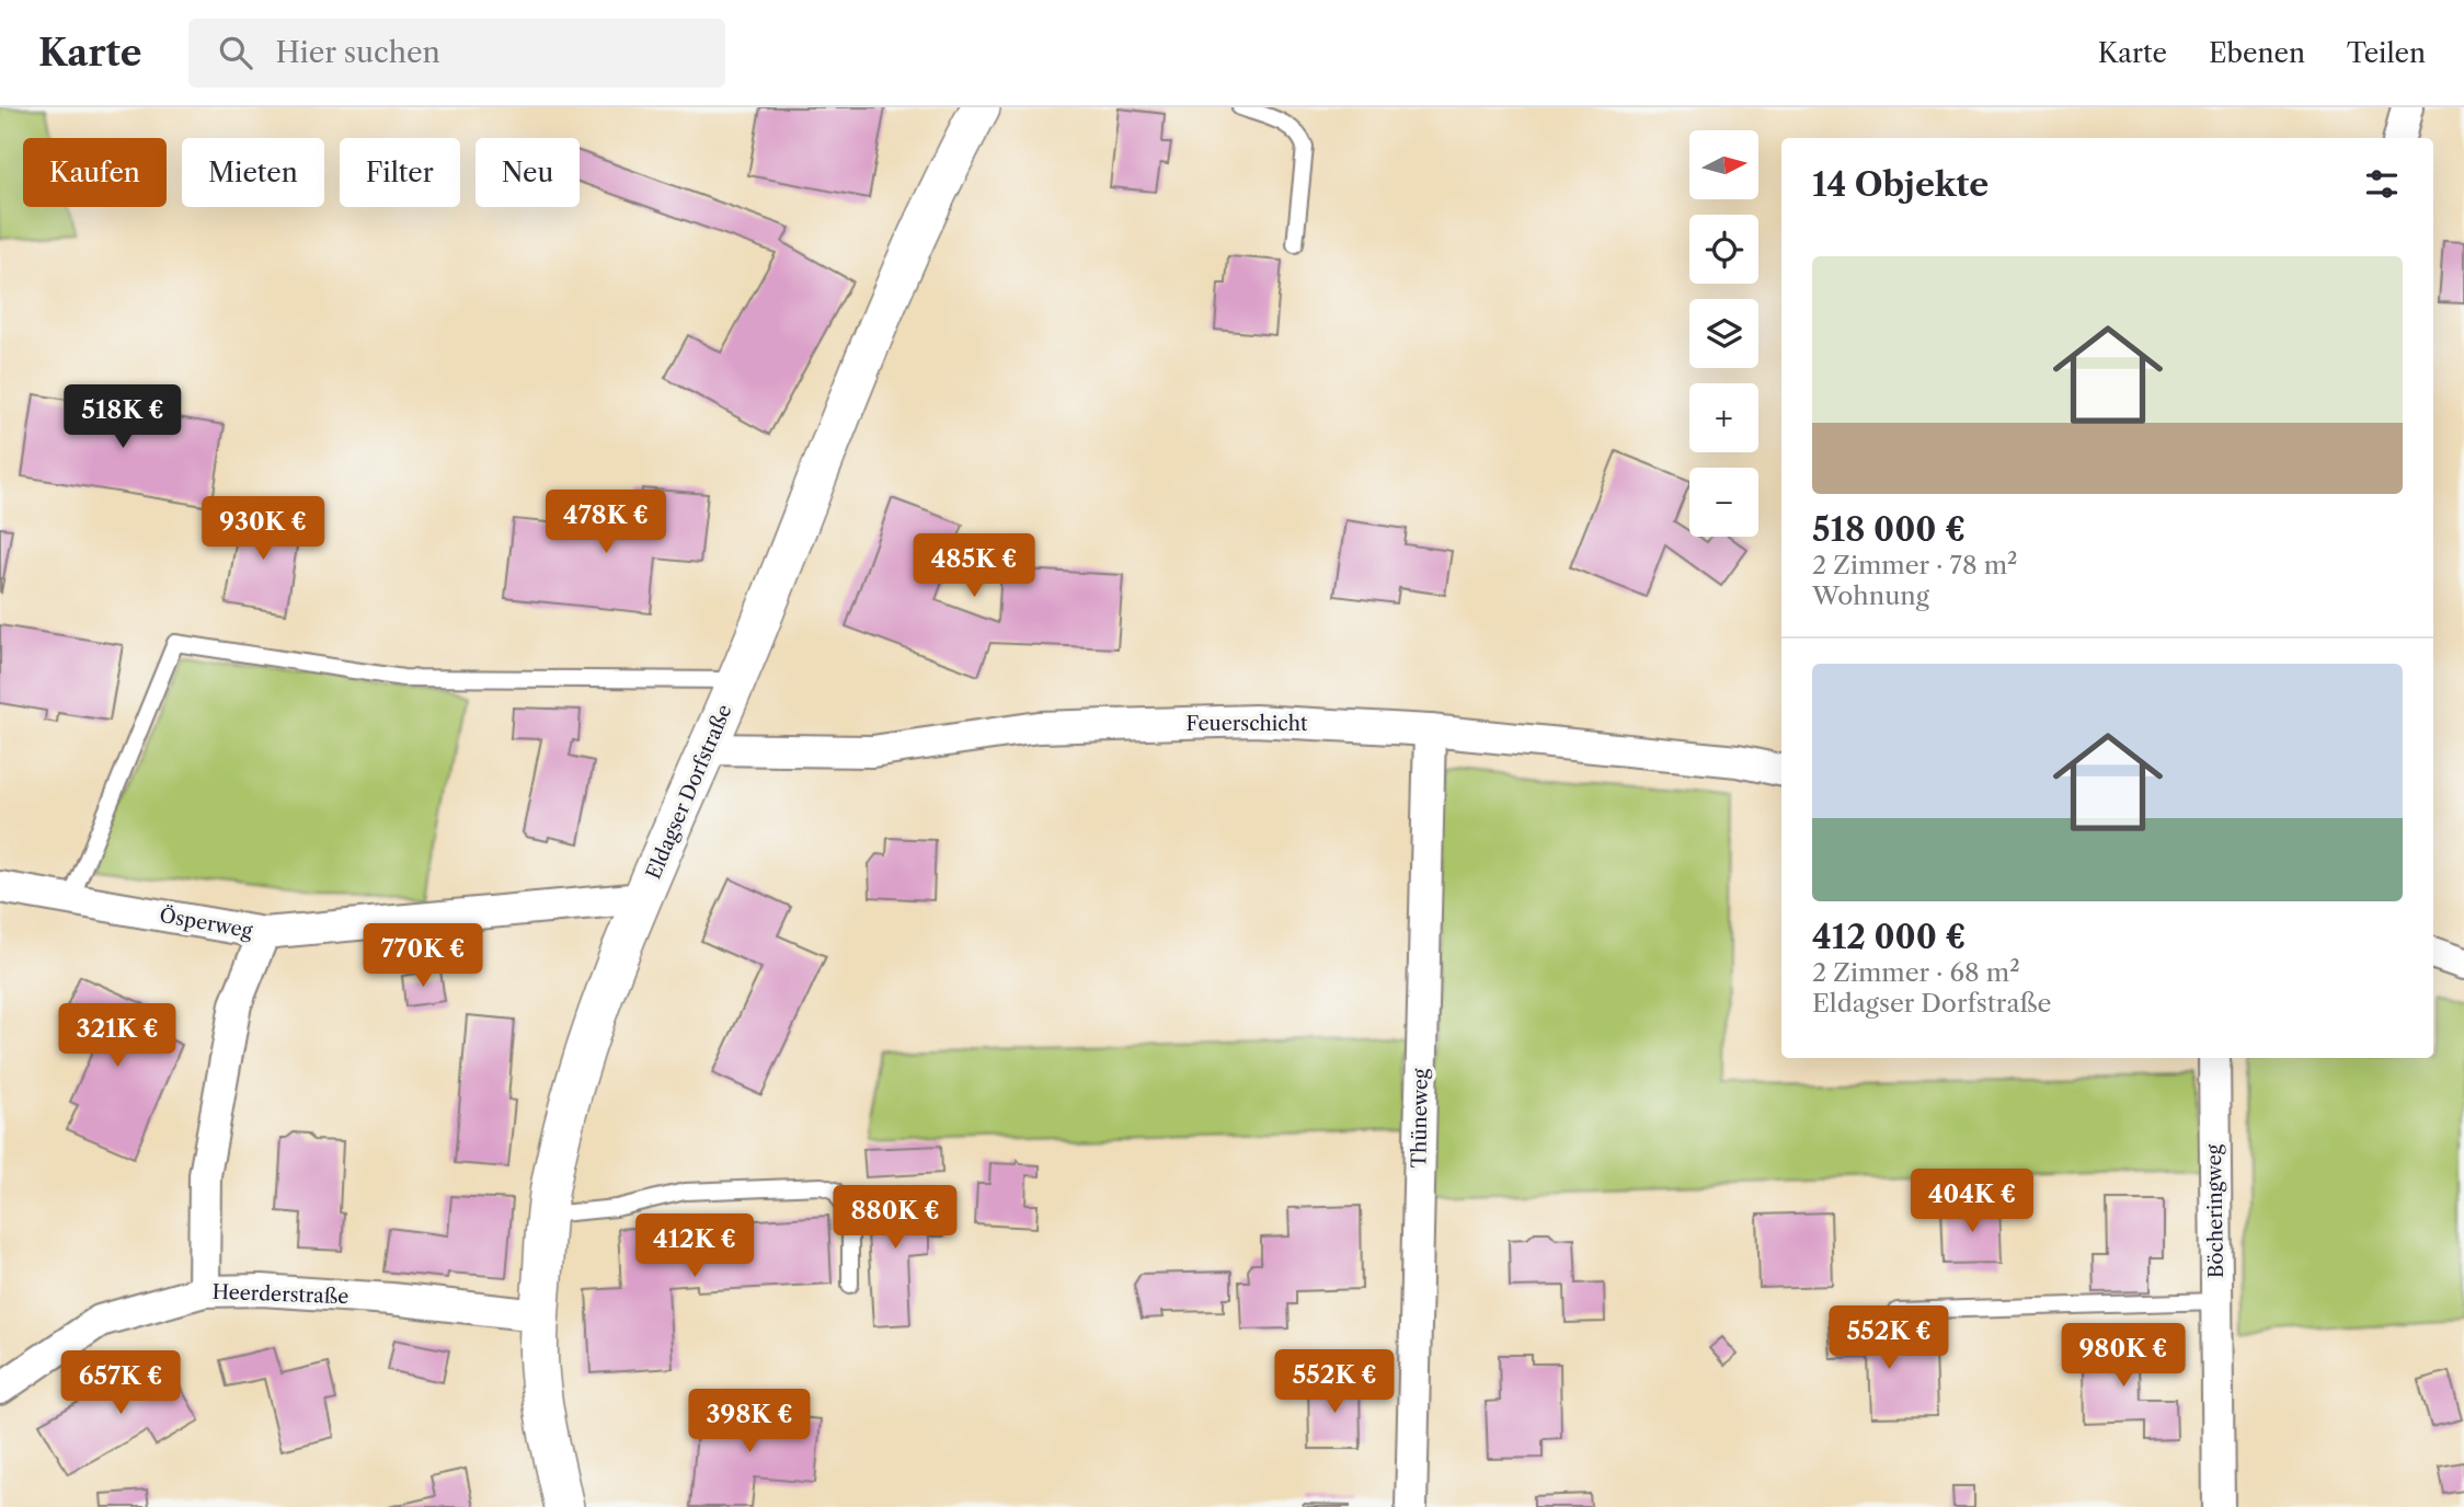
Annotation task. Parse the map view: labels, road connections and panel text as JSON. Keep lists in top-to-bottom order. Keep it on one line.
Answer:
{"streets":{"street":["Feuerschicht","Eldagser Dorfstraße","Ösperweg","Thüneweg","Böcheringweg","Heerderstraße"]},"crossings":[["Feuerschicht","Eldagser Dorfstraße"],["Feuerschicht","Thüneweg"],["Eldagser Dorfstraße","Ösperweg"],["Eldagser Dorfstraße","Heerderstraße"]],"north":"right","page":{"header":"Karte","search":"Hier suchen","nav":["Karte","Ebenen","Teilen"],"map_buttons":["+","−"],"chip":["Kaufen","Mieten","Filter","Neu"],"heading":"14 Objekte","list":[{"name":"518 000 €","note":"2 Zimmer · 78 m² · Wohnung"},{"name":"412 000 €","note":"2 Zimmer · 68 m² · Eldagser Dorfstraße"}],"price":["518K €","478K €","930K €","485K €","770K €","321K €","404K €","880K €","412K €","552K €","980K €","552K €","657K €","398K €"]}}
